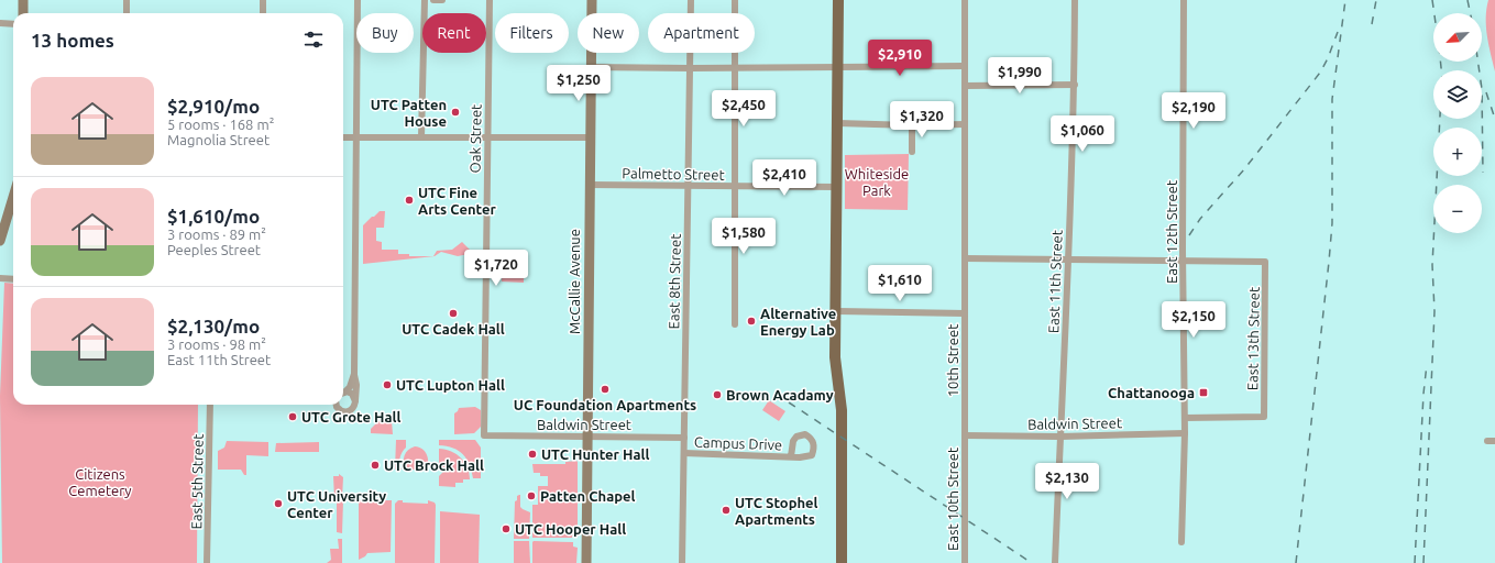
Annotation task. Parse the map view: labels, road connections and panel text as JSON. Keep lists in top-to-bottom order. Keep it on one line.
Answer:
{"streets":{"main road":["McCallie Avenue"],"street":["Oak Street","Palmetto Street","East 12th Street","East 8th Street","East 11th Street","East 13th Street","10th Street","Baldwin Street","Campus Drive","East 5th Street","East 10th Street"]},"crossings":[["Oak Street","Baldwin Street"],["Palmetto Street","McCallie Avenue"],["Palmetto Street","East 8th Street"],["East 12th Street","East 13th Street"],["East 12th Street","Baldwin Street"],["McCallie Avenue","Baldwin Street"],["East 8th Street","Baldwin Street"],["East 8th Street","Campus Drive"],["East 11th Street","Baldwin Street"],["10th Street","Baldwin Street"],["10th Street","East 10th Street"],["Baldwin Street","East 10th Street"]],"parks":["Whiteside Park","Citizens Cemetery"],"places":{"other":["UTC Patten House","UTC Fine Arts Center","UTC Cadek Hall","Alternative Energy Lab","UTC Lupton Hall","UC Foundation Apartments","Brown Acadamy","UTC Grote Hall","UTC Hunter Hall","UTC Brock Hall","Patten Chapel","UTC University Center","UTC Stophel Apartments","UTC Hooper Hall"],"transit":["Chattanooga"]},"north":"bottom left","page":{"map_buttons":["+","−"],"chip":["Buy","Rent","Filters","New","Apartment"],"heading":"13 homes","price":["$2,910","$1,990","$1,250","$2,450","$2,190","$1,320","$1,060","$2,410","$1,580","$1,720","$1,610","$2,150","$2,130"],"list":[{"name":"$2,910/mo","note":"5 rooms · 168 m² · Magnolia Street"},{"name":"$1,610/mo","note":"3 rooms · 89 m² · Peeples Street"},{"name":"$2,130/mo","note":"3 rooms · 98 m² · East 11th Street"}]}}
